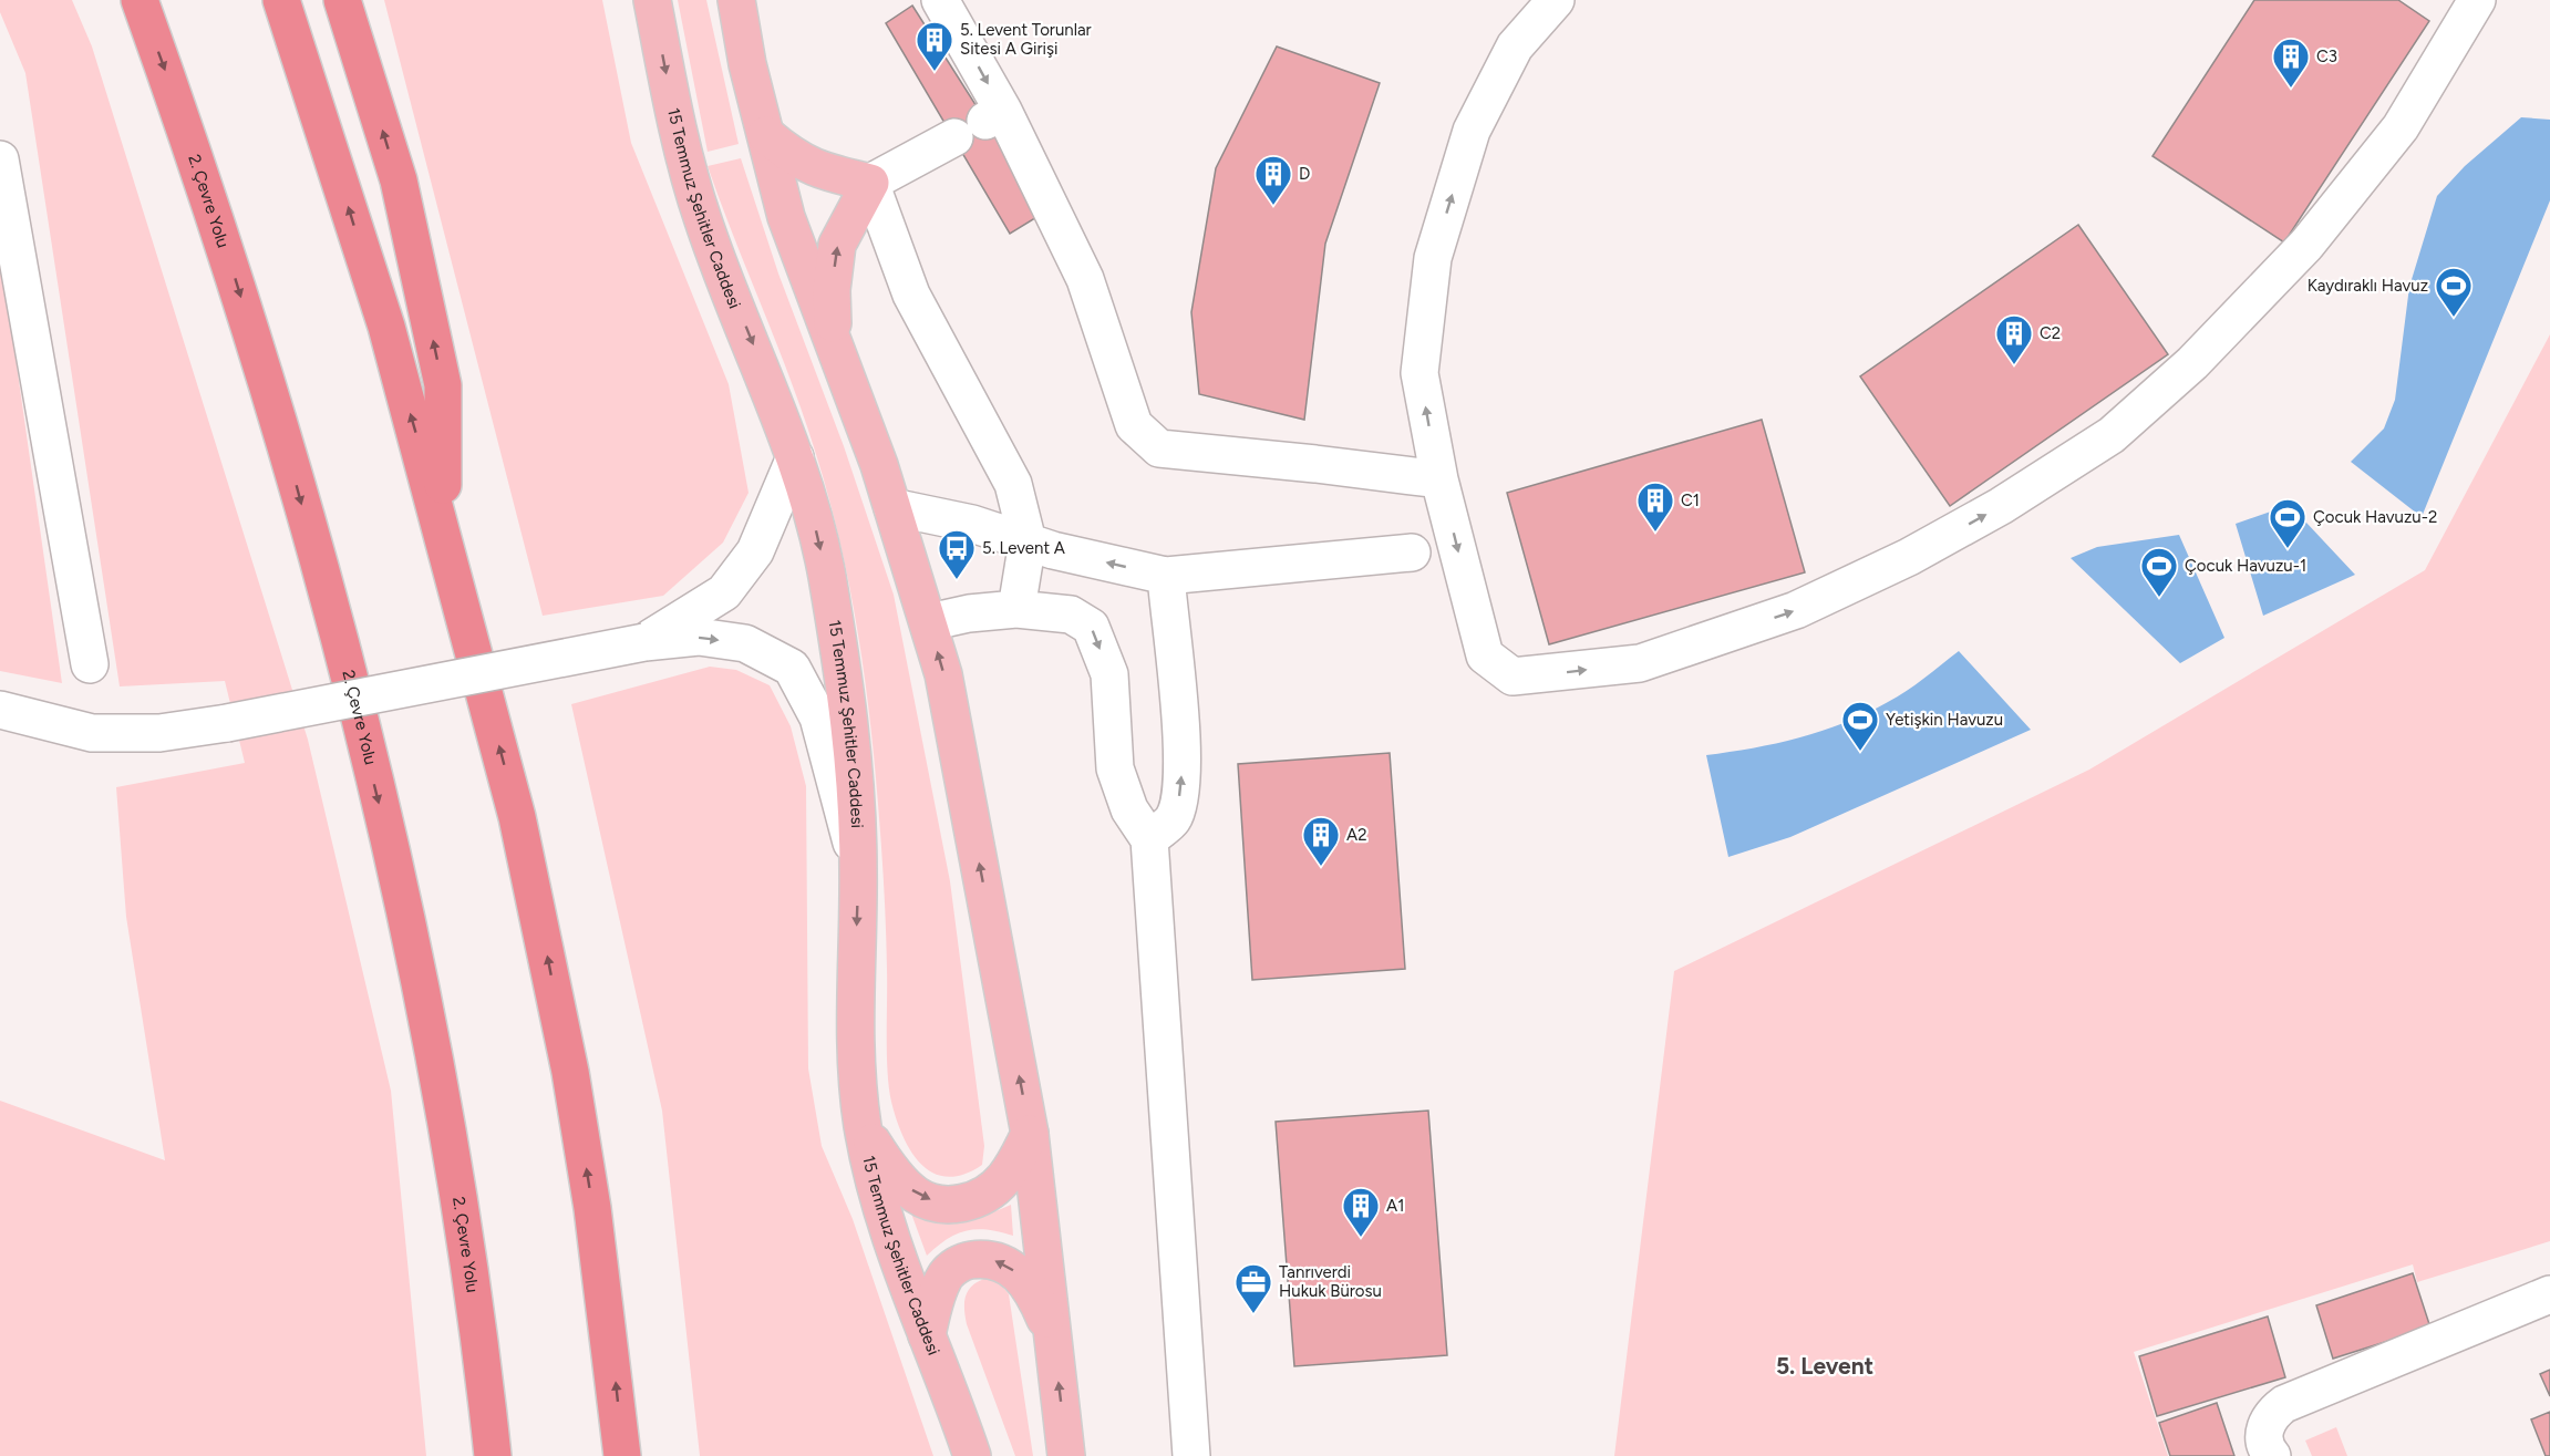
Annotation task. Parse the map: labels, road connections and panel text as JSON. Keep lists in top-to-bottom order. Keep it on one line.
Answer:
{"streets":{"highway":["2. Çevre Yolu"],"main road":["15 Temmuz Şehitler Caddesi"]},"districts":["5. Levent"],"places":{"building":["5. Levent Torunlar Sitesi A Girişi","C3","D","C2","C1","A2","A1"],"sports":["Kaydıraklı Havuz","Çocuk Havuzu-2","Çocuk Havuzu-1","Yetişkin Havuzu"],"bus stop":["5. Levent A"],"office":["Tanrıverdi Hukuk Bürosu"]}}
